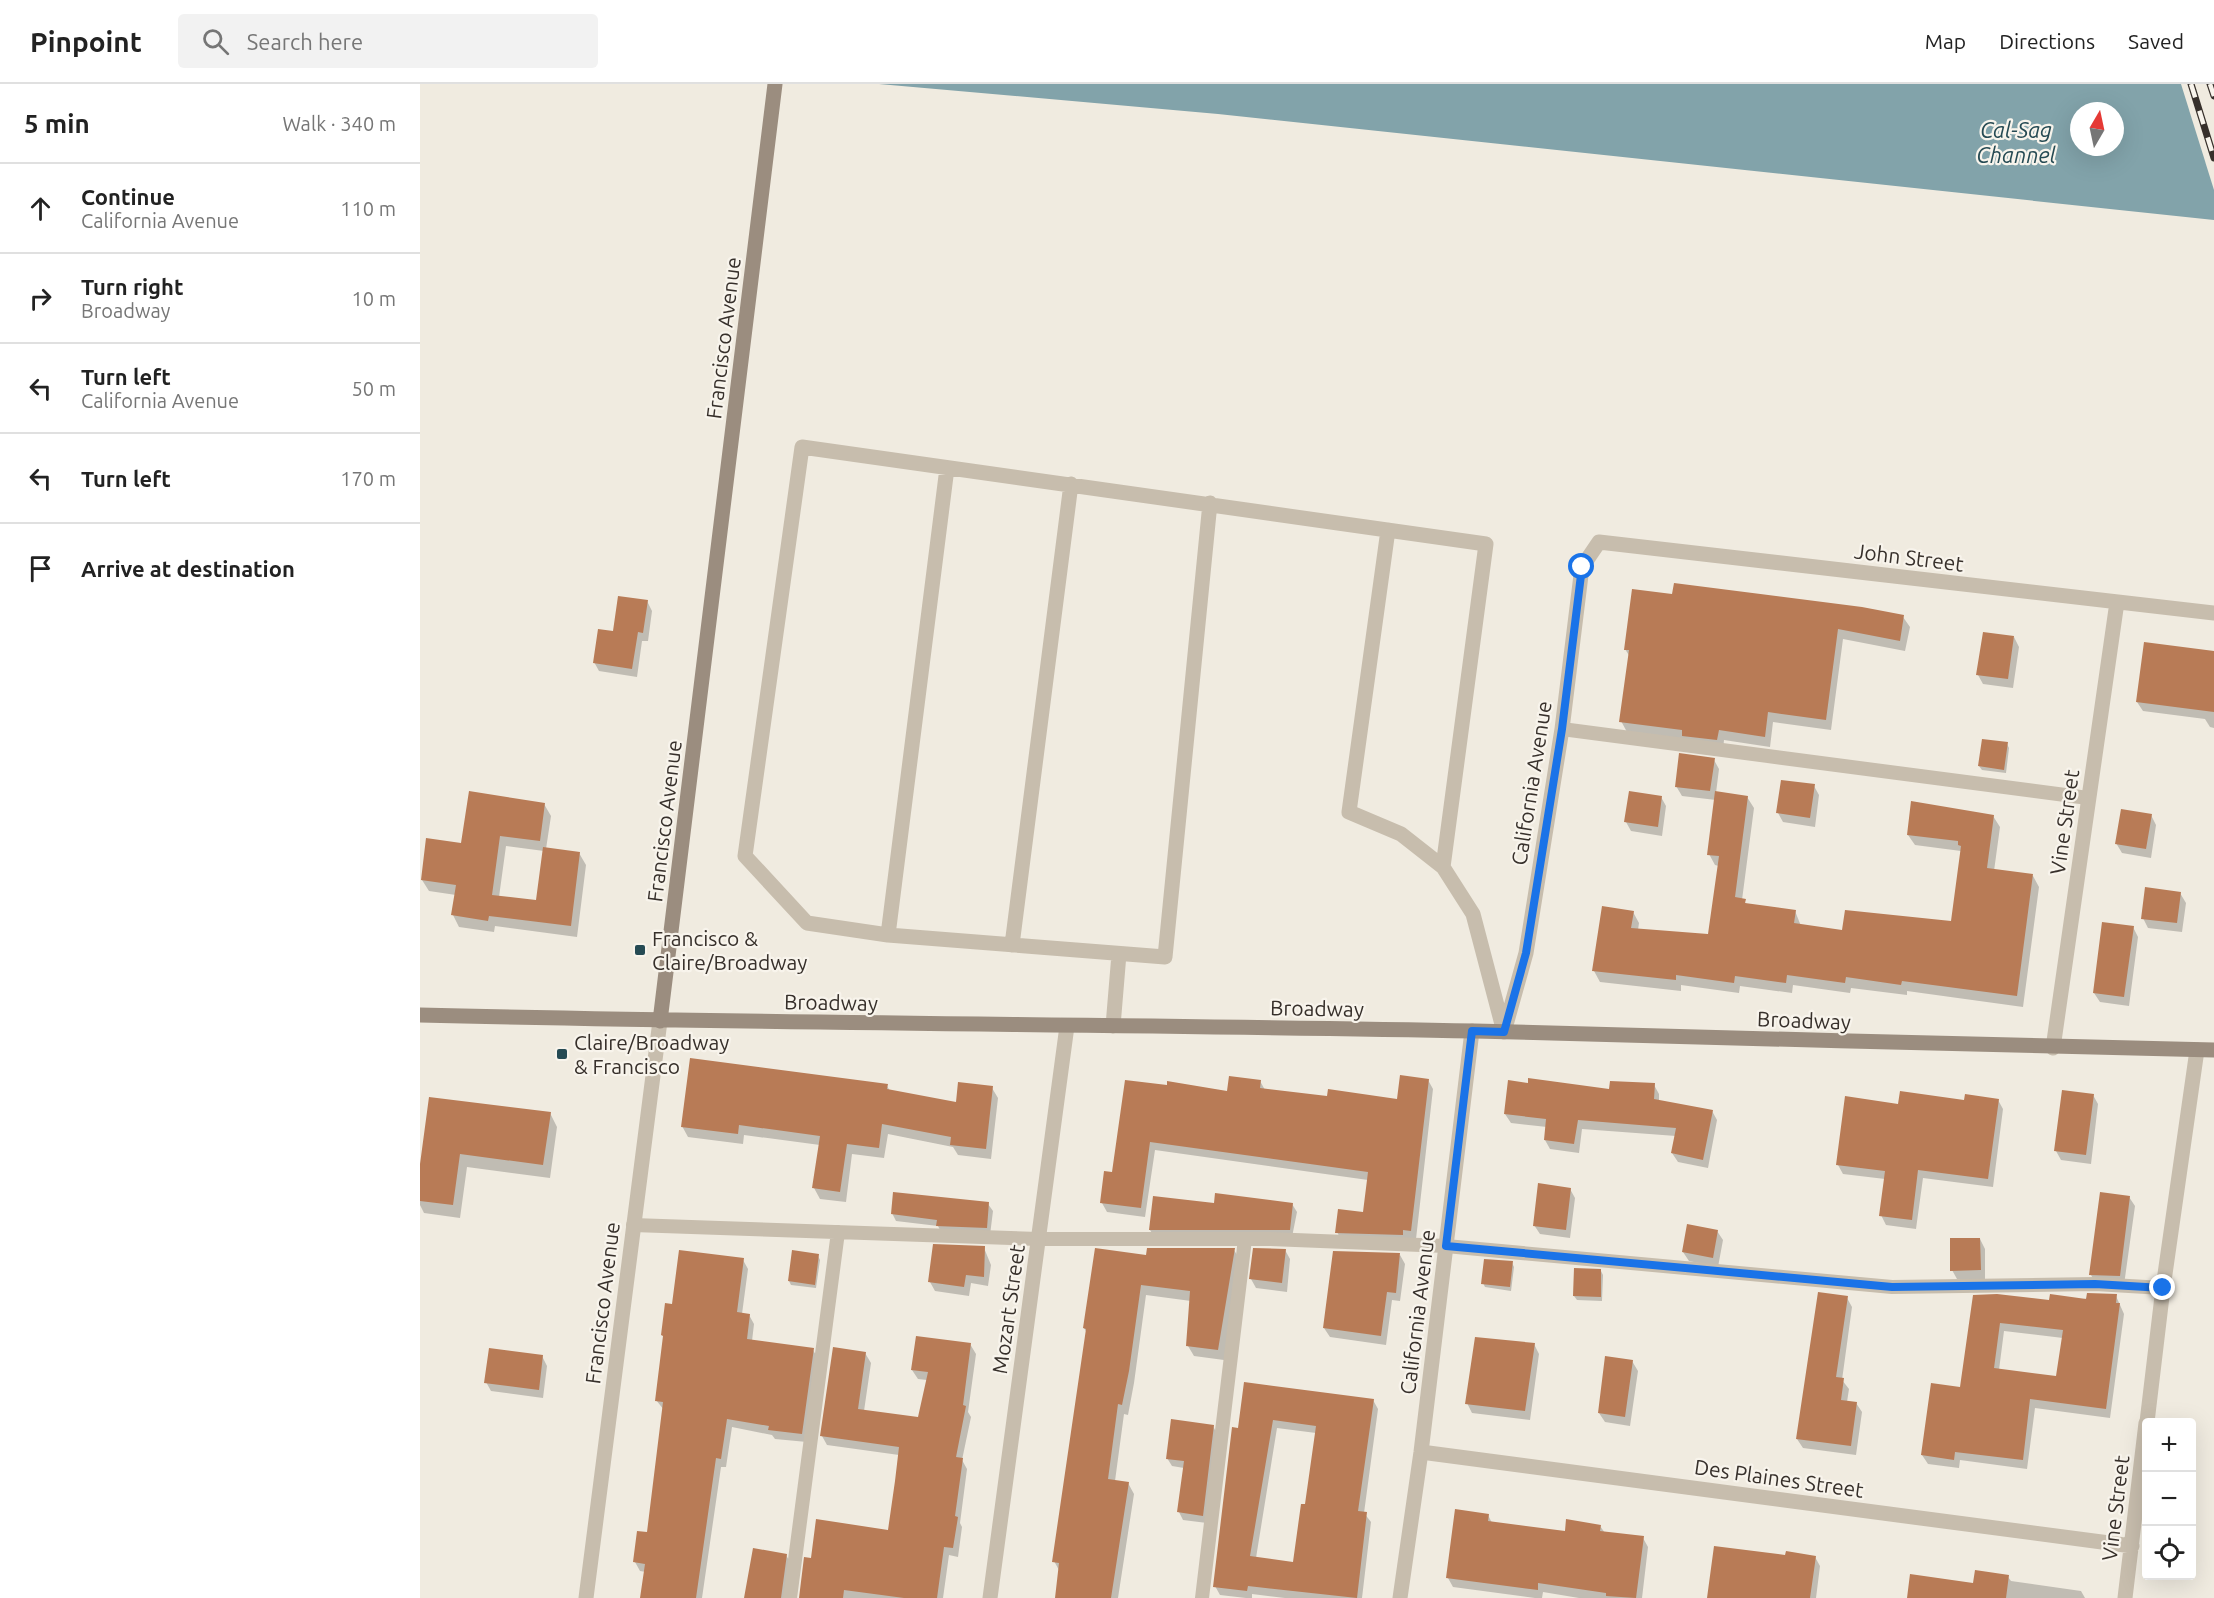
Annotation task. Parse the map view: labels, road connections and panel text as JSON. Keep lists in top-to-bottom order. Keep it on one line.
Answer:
{"streets":{"street":["Francisco Avenue","John Street","California Avenue","Vine Street","Broadway","Mozart Street","Des Plaines Street"]},"crossings":[["Francisco Avenue","Broadway"],["John Street","California Avenue"],["John Street","Vine Street"],["California Avenue","Broadway"],["California Avenue","Des Plaines Street"],["Vine Street","Broadway"],["Vine Street","Des Plaines Street"],["Broadway","Mozart Street"]],"water":["Cal-Sag Channel"],"places":{"transit":["Francisco & Claire/Broadway","Claire/Broadway & Francisco"]},"north":"top","page":{"header":"Pinpoint","search":"Search here","nav":["Map","Directions","Saved"],"heading":["5 min","Walk · 340 m"],"list":[["Continue","California Avenue","110 m"],["Turn right","Broadway","10 m"],["Turn left","California Avenue","50 m"],["Turn left","170 m"],"Arrive at destination"],"map_buttons":["+","−"]}}
